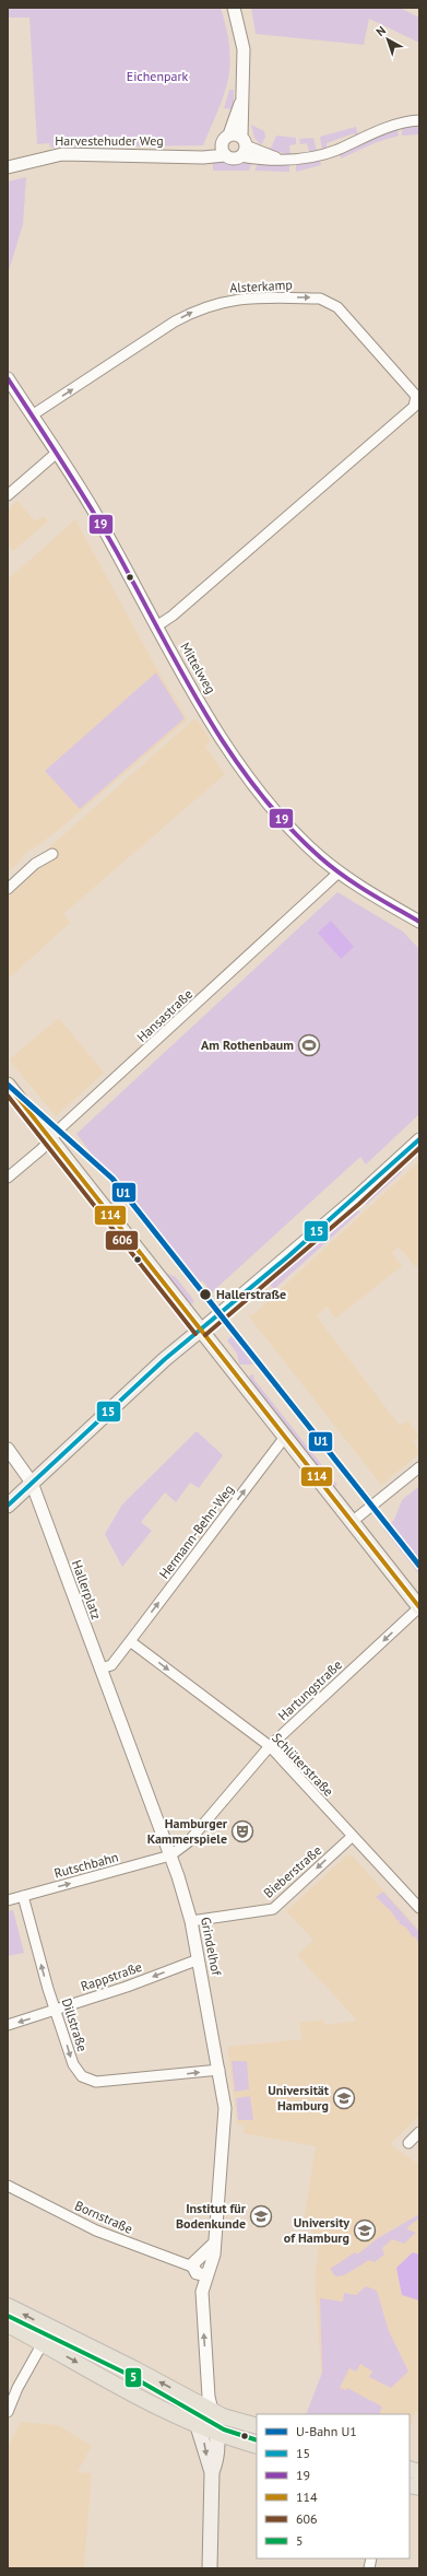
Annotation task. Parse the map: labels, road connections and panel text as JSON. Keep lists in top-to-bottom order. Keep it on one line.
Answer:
{"streets":{"street":["Harvestehuder Weg","Alsterkamp","Mittelweg","Hansastraße","Hermann-Behn-Weg","Hallerplatz","Hartungstraße","Schlüterstraße","Rutschbahn","Bieberstraße","Grindelhof","Rappstraße","Dillstraße","Bornstraße"]},"crossings":[["Alsterkamp","Mittelweg"],["Mittelweg","Hansastraße"],["Hermann-Behn-Weg","Schlüterstraße"],["Hallerplatz","Grindelhof"],["Hartungstraße","Schlüterstraße"],["Hartungstraße","Rutschbahn"],["Hartungstraße","Grindelhof"],["Schlüterstraße","Bieberstraße"],["Rutschbahn","Grindelhof"],["Rutschbahn","Dillstraße"],["Bieberstraße","Grindelhof"],["Grindelhof","Rappstraße"],["Grindelhof","Dillstraße"],["Rappstraße","Dillstraße"]],"one_way":["Alsterkamp","Hermann-Behn-Weg","Hartungstraße","Schlüterstraße","Rutschbahn","Bieberstraße","Rappstraße"],"parks":["Eichenpark"],"places":{"sports":["Am Rothenbaum"],"other":["Hallerstraße"],"theatre":["Hamburger Kammerspiele"],"school or university":["Universität Hamburg","Institut für Bodenkunde","University of Hamburg"]},"lines":["transit line 19","metro line U1","transit line 114","transit line 606","transit line 15","transit line 5"],"legend":["U-Bahn U1","15","19","114","606","5"],"north":"top left"}
